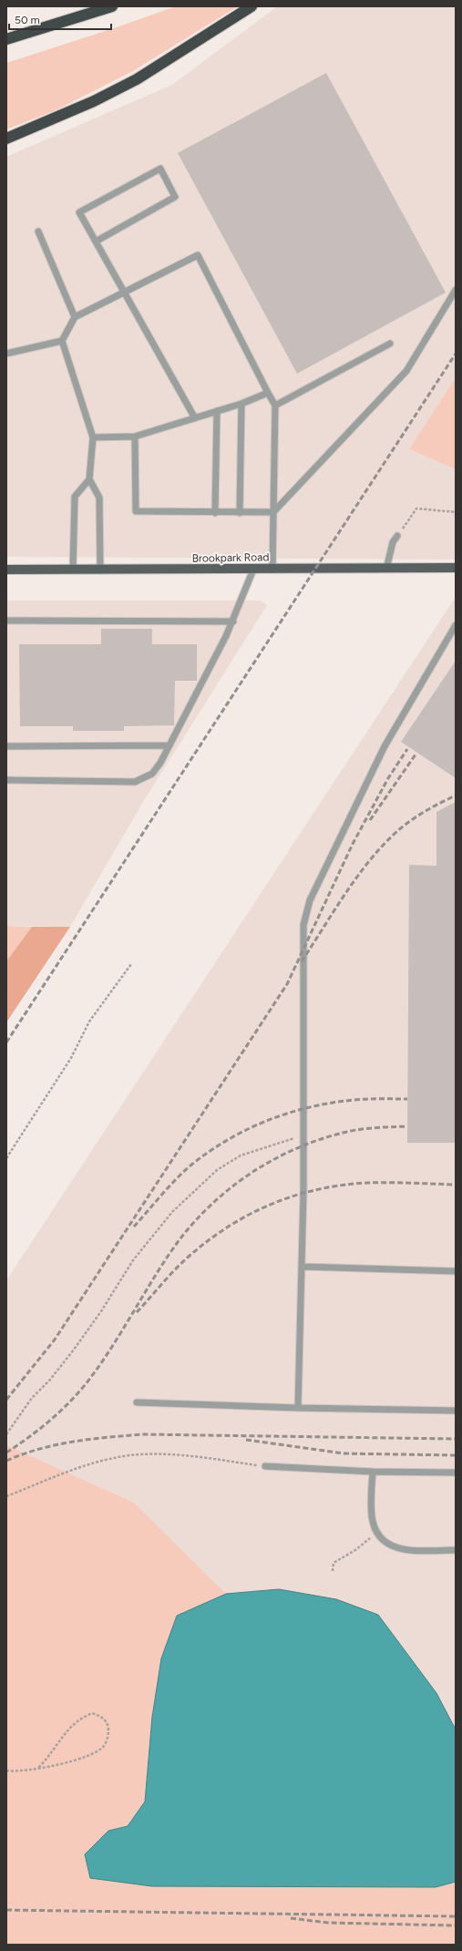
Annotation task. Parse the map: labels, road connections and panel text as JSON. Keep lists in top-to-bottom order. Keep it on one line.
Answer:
{"streets":{"main road":["Brookpark Road"]},"scale_bar":"50 m"}
